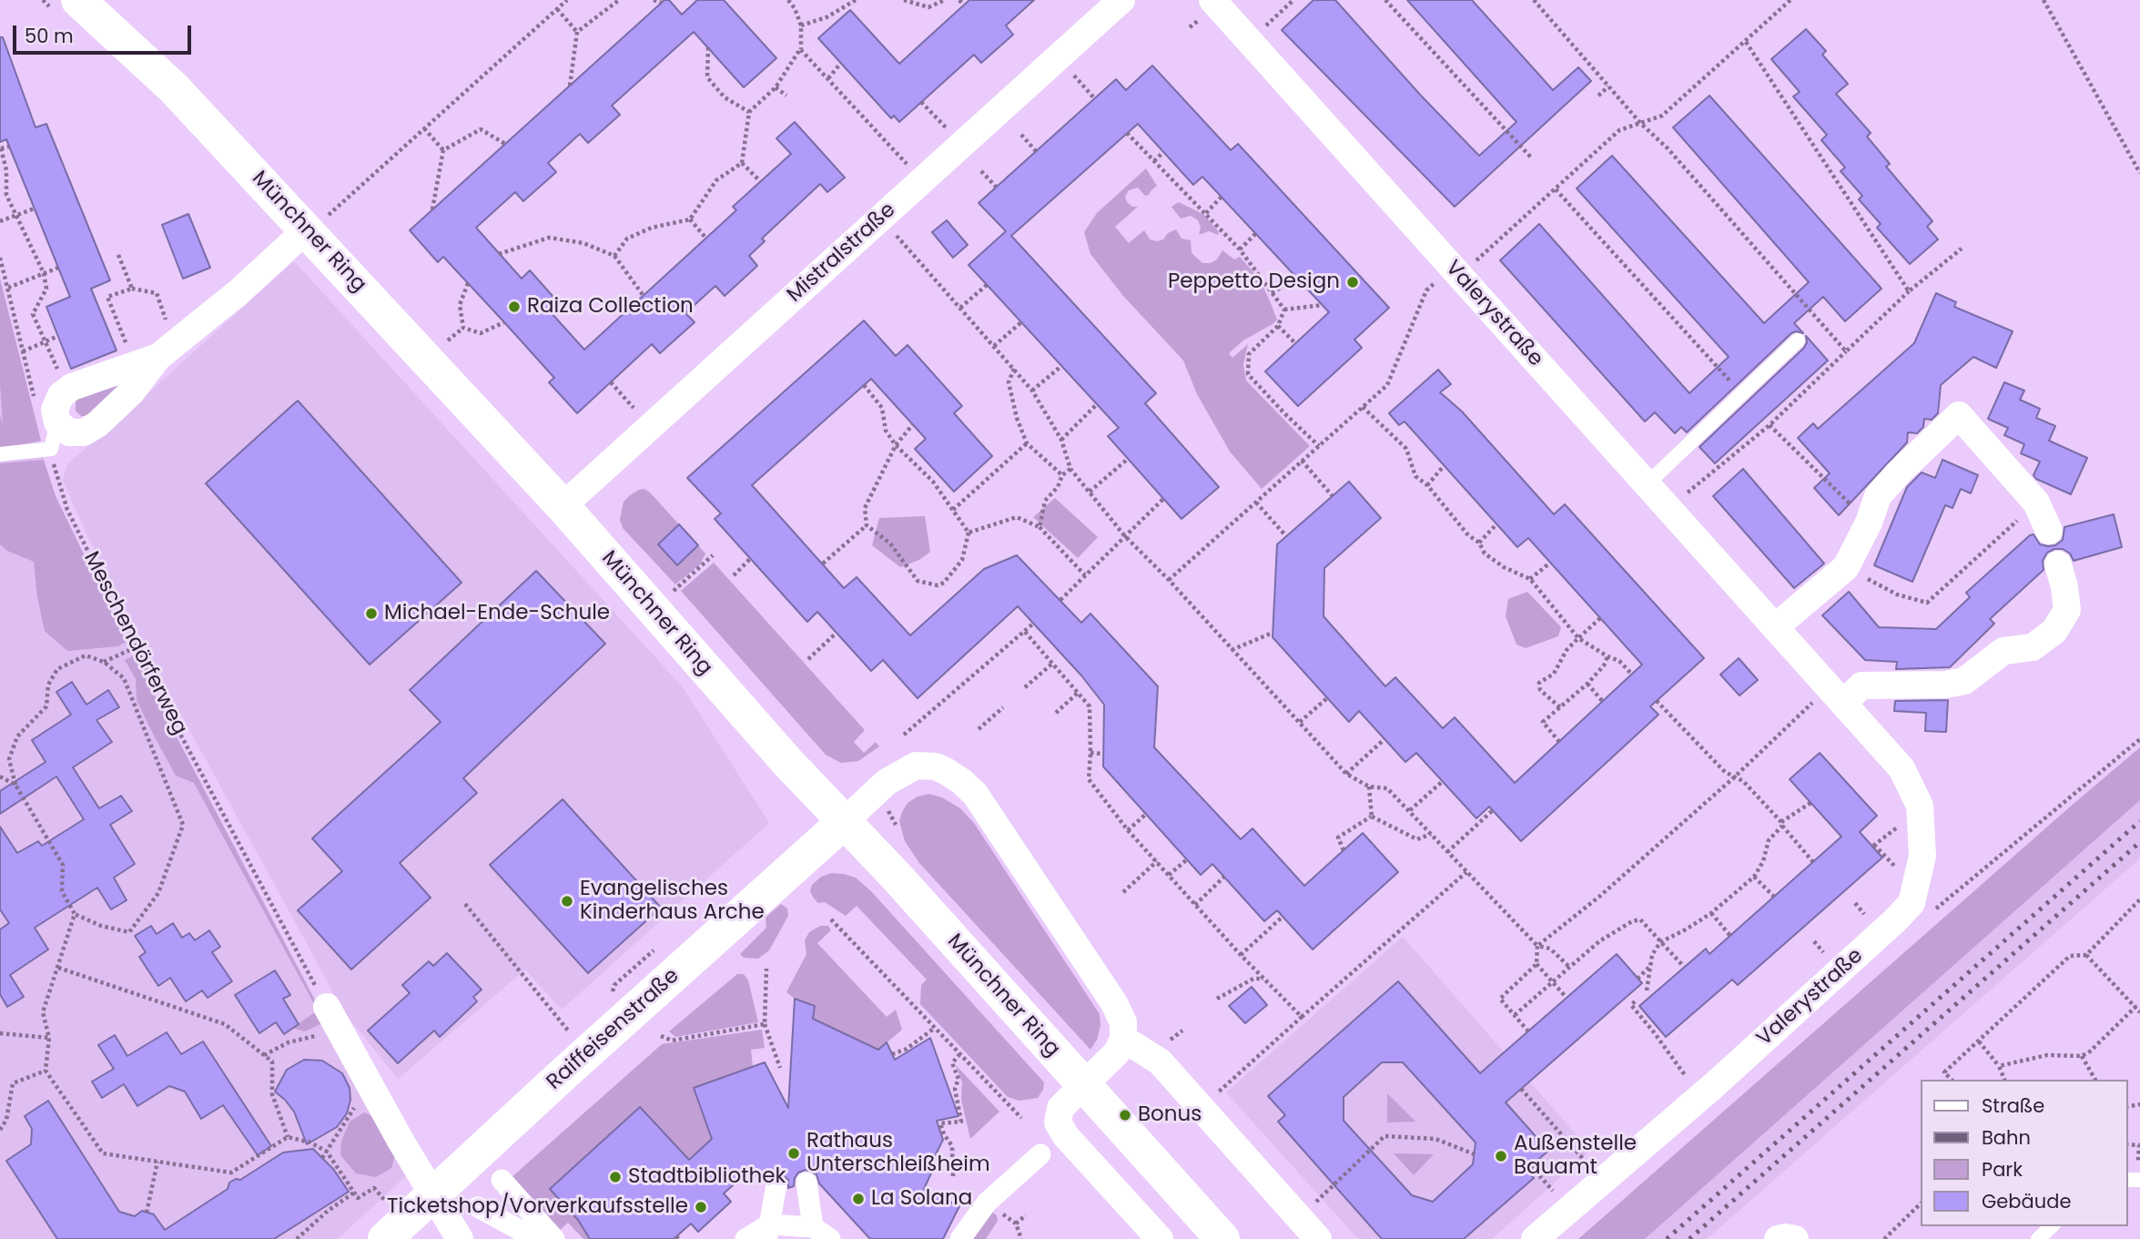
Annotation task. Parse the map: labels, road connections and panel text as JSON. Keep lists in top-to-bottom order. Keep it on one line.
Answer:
{"streets":{"main road":["Münchner Ring","Raiffeisenstraße"],"street":["Mistralstraße","Valerystraße"],"path":["Meschendörferweg"]},"crossings":[["Münchner Ring","Mistralstraße"],["Münchner Ring","Raiffeisenstraße"]],"places":["Peppetto Design","Raiza Collection","Michael-Ende-Schule","Evangelisches Kinderhaus Arche","Bonus","Rathaus Unterschleißheim","Außenstelle Bauamt","Stadtbibliothek","La Solana","Ticketshop/Vorverkaufsstelle"],"legend":["Straße","Bahn","Park","Gebäude"],"scale_bar":"50 m"}
